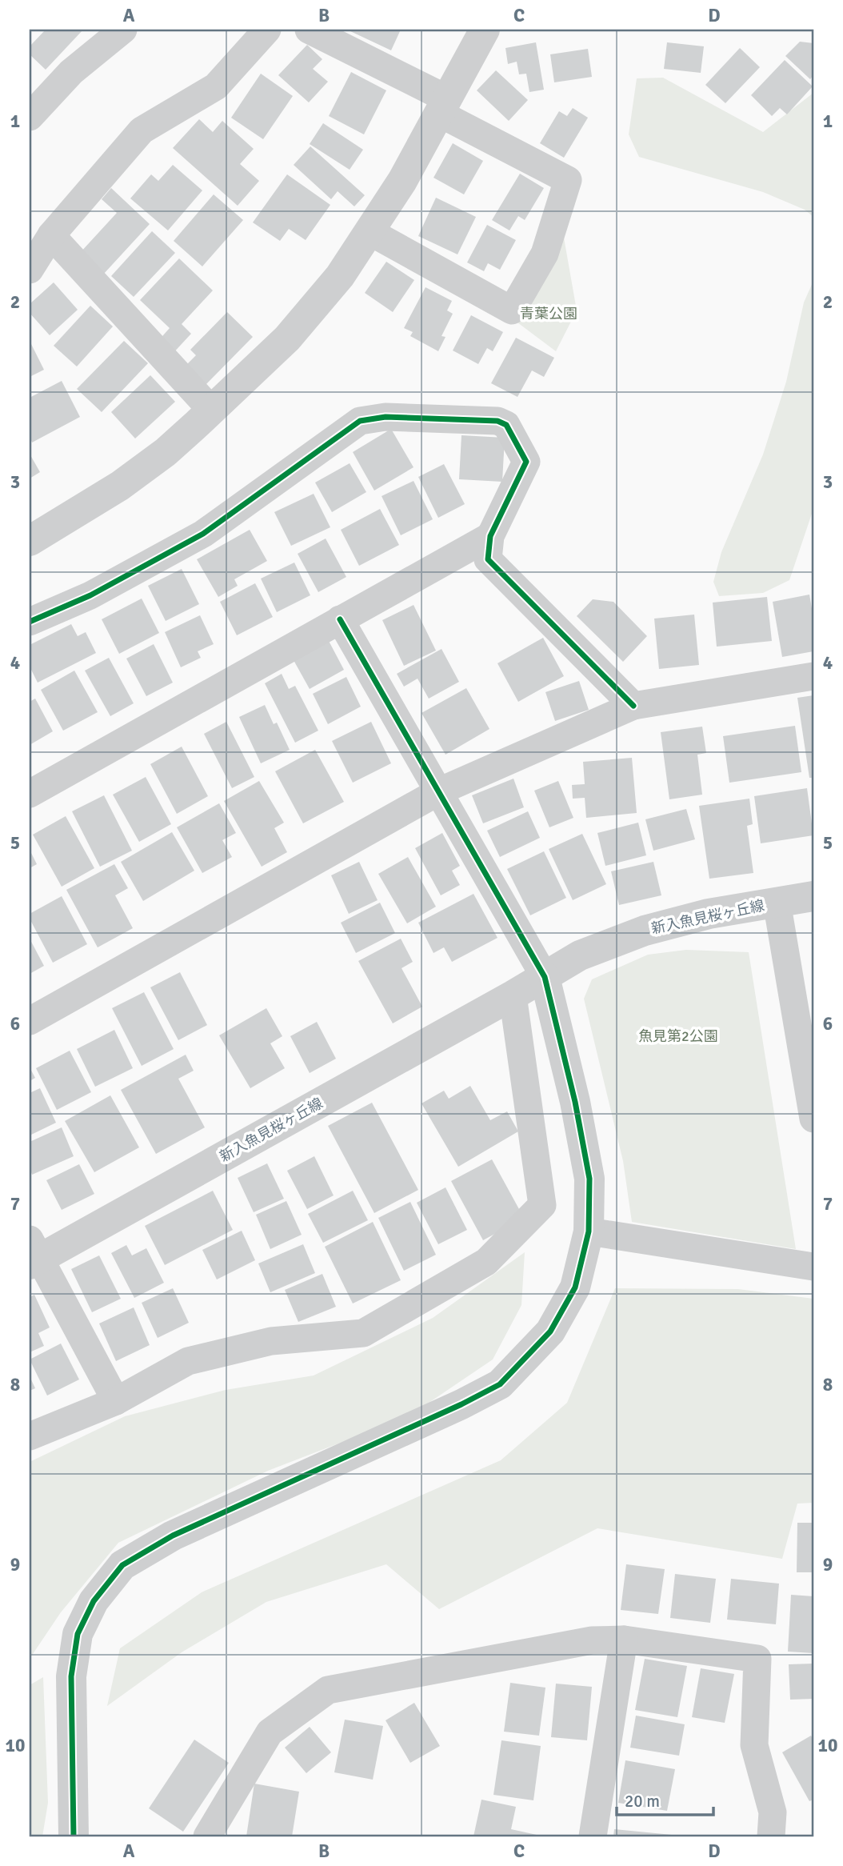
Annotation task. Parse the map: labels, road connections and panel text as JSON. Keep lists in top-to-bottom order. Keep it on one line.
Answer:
{"streets":{"street":["新入魚見桜ヶ丘線"]},"parks":["青葉公園","魚見第2公園"],"scale_bar":"20 m","grid":{"columns":["A","B","C","D"],"rows":["1","2","3","4","5","6","7","8","9","10"]}}
